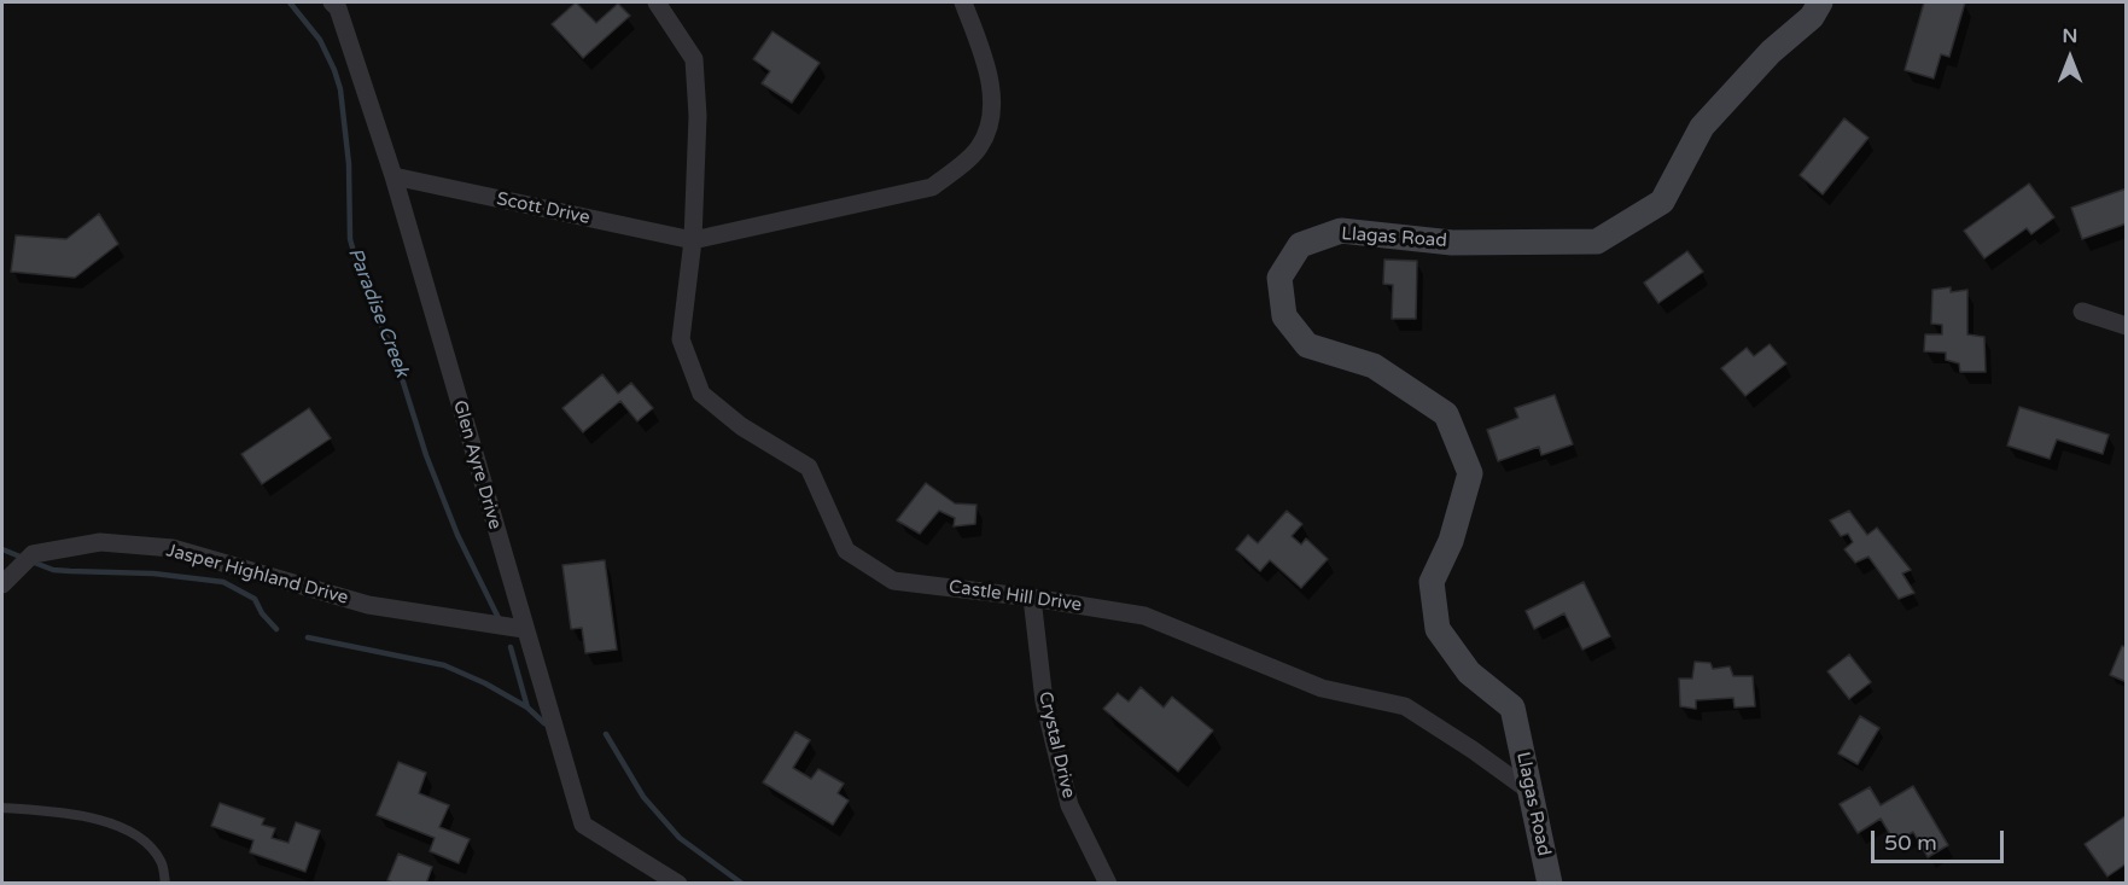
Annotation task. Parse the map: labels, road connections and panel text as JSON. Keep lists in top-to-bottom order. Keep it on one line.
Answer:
{"streets":{"street":["Scott Drive","Llagas Road","Glen Ayre Drive","Jasper Highland Drive","Castle Hill Drive","Crystal Drive"]},"crossings":[["Scott Drive","Glen Ayre Drive"],["Scott Drive","Castle Hill Drive"],["Llagas Road","Castle Hill Drive"],["Glen Ayre Drive","Jasper Highland Drive"],["Castle Hill Drive","Crystal Drive"]],"water":["Paradise Creek"],"scale_bar":"50 m","north":"top"}
